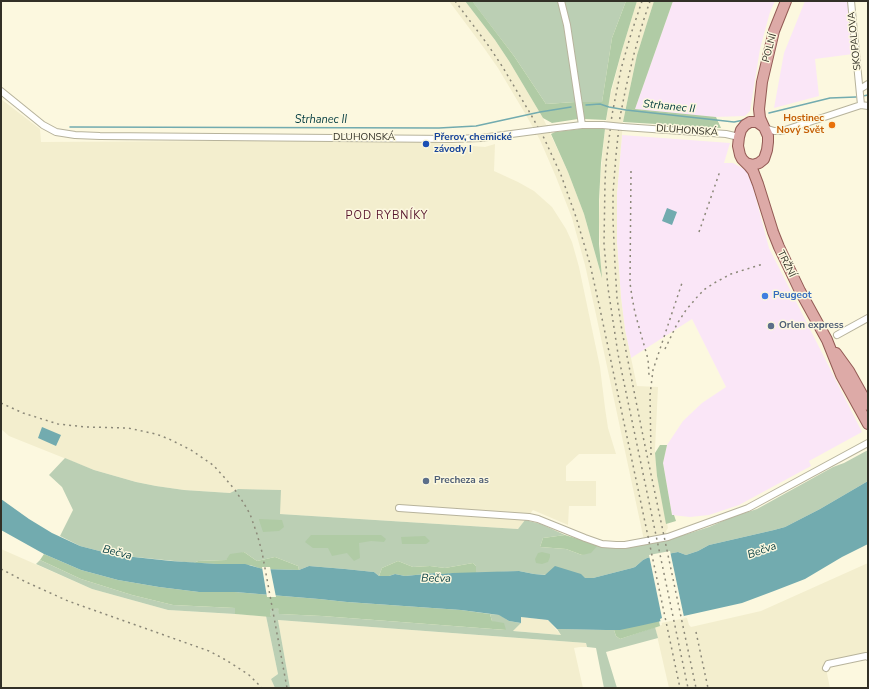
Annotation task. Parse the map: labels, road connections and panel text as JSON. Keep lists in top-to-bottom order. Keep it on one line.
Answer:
{"streets":{"main road":["POLNÍ","TRŽNÍ"],"street":["SKOPALOVA","DLUHONSKÁ"]},"crossings":[["POLNÍ","DLUHONSKÁ"],["POLNÍ","TRŽNÍ"],["DLUHONSKÁ","TRŽNÍ"]],"districts":["POD RYBNÍKY"],"water":["Strhanec II","Bečva"],"places":["Hostinec Nový Svět","Přerov, chemické závody I","Peugeot","Orlen express","Precheza as"]}
